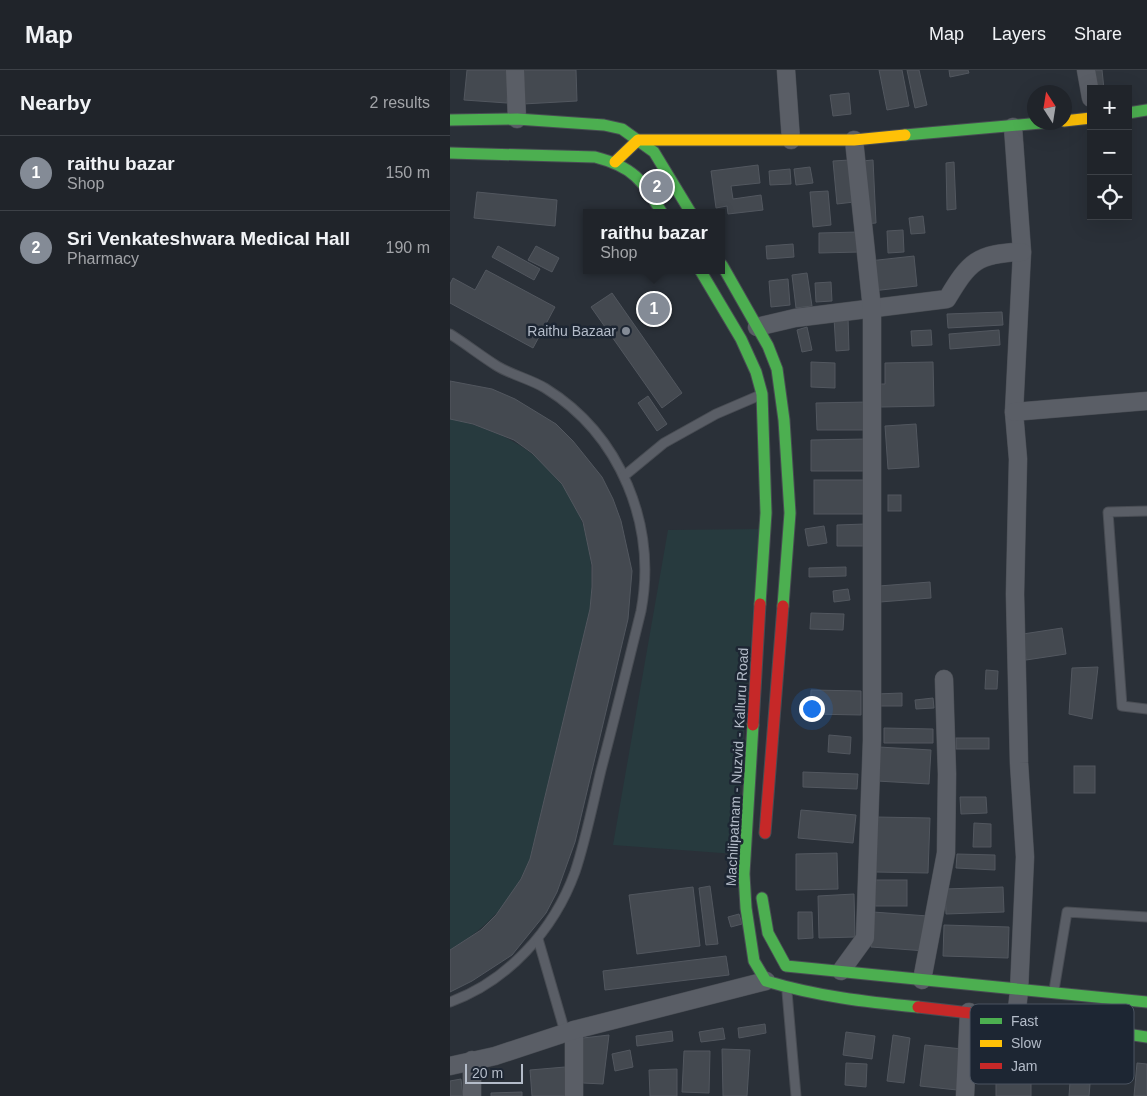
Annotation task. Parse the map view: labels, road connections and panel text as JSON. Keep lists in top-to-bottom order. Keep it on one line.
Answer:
{"streets":{"main road":["Machilipatnam - Nuzvid - Kalluru Road"]},"places":["Raithu Bazaar"],"legend":["Fast","Slow","Jam"],"scale_bar":"20 m","north":"top","page":{"header":"Map","nav":["Map","Layers","Share"],"heading":["Nearby","2 results"],"map_buttons":["+","−"],"list":[{"mark":"1","name":"raithu bazar","note":"Shop","value":"150 m"},{"mark":"2","name":"Sri Venkateshwara Medical Hall","note":"Pharmacy","value":"190 m"}],"pins":["2","1"],"popup":["raithu bazar","Shop"],"scale":"20 m"}}
